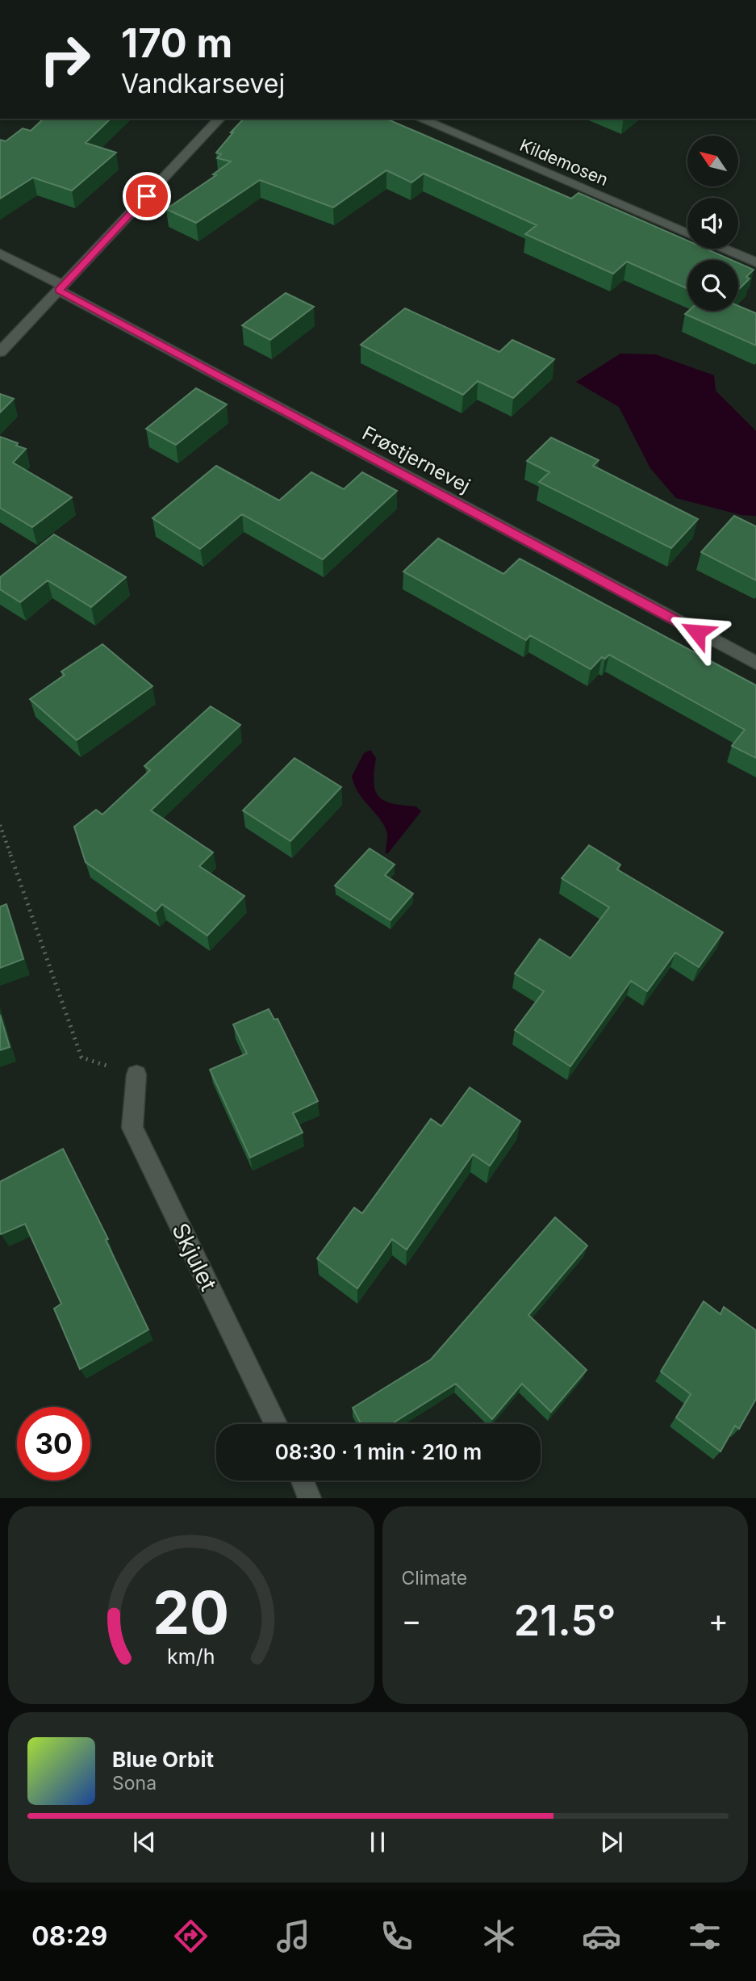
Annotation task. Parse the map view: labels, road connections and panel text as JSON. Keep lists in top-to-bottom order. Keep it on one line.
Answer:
{"streets":{"street":["Kildemosen","Frøstjernevej","Skjulet"]},"north":"top left","page":{"turn":["170 m","Vandkarsevej"],"limit":"30","trip":"08:30 · 1 min · 210 m","tile":"Climate","heat":["−","21.5°","+"],"song":["Blue Orbit","Sona"],"tabs":"08:29","gauge":["20","km/h"]}}
